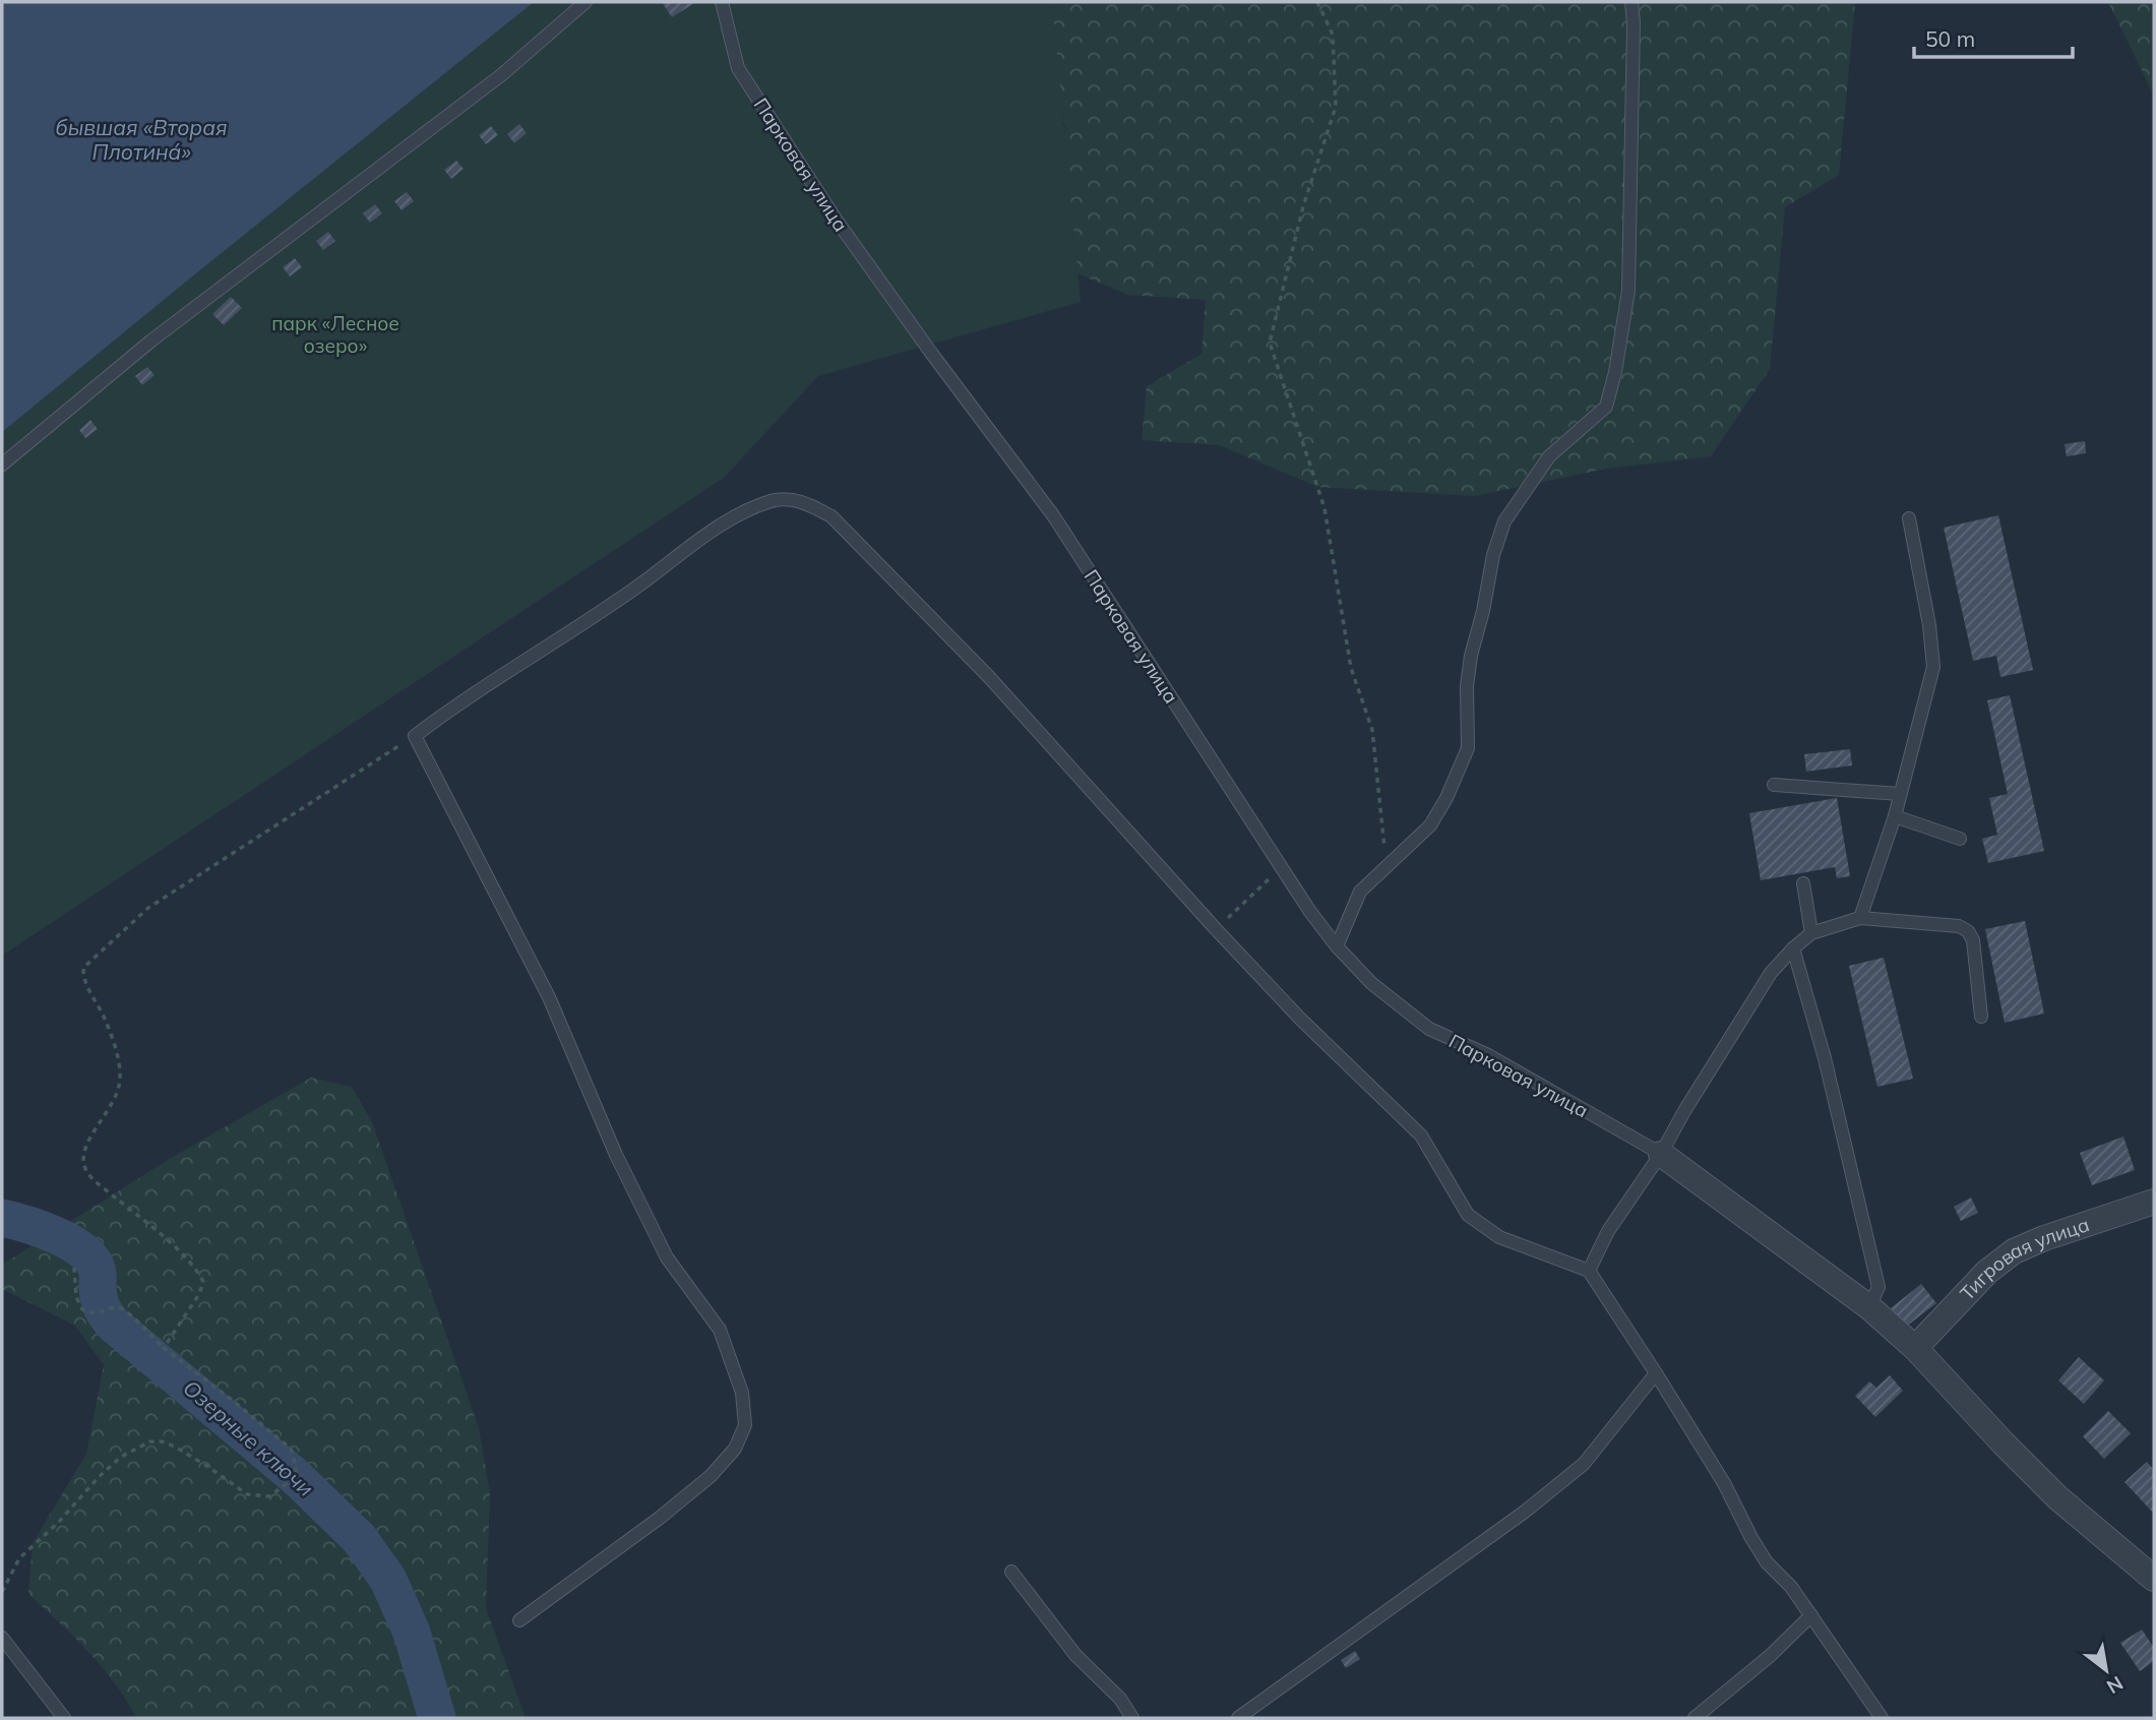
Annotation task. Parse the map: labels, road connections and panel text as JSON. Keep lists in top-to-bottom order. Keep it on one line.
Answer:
{"streets":{"street":["Тигровая улица"],"lane":["Парковая улица"]},"water":["бывшая «Вторая Плотинá»","Озерные ключи"],"parks":["парк «Лесное озеро»"],"scale_bar":"50 m","north":"bottom right"}
